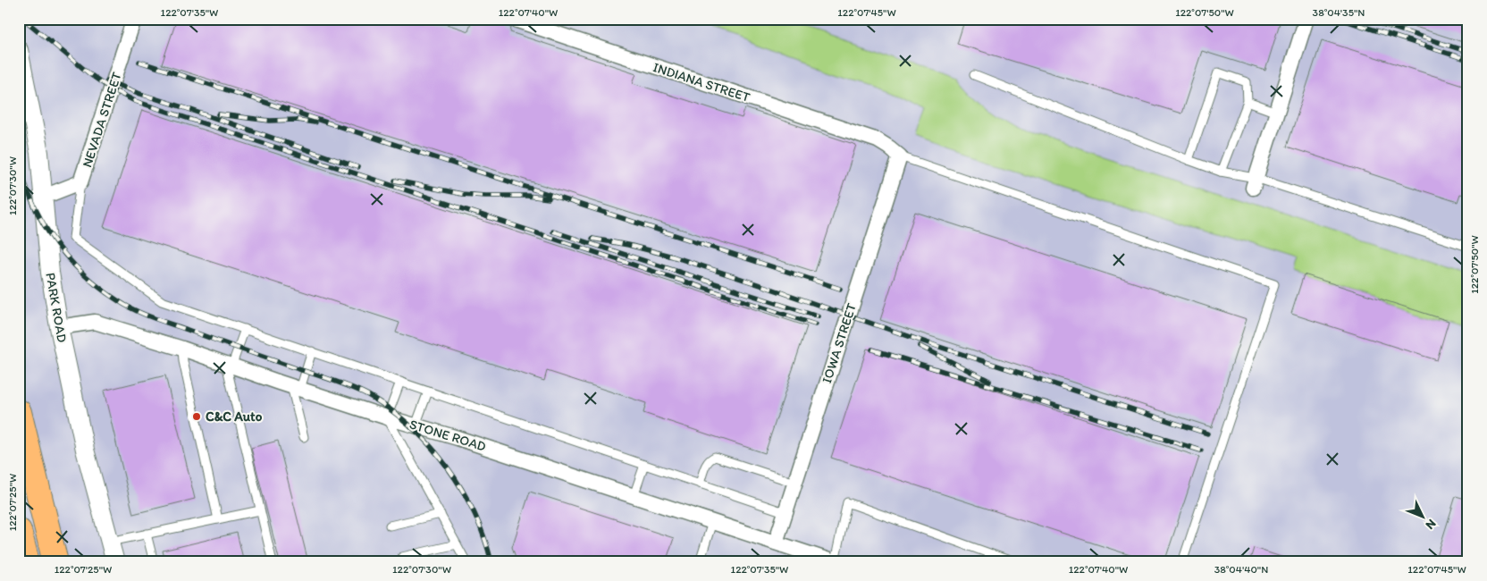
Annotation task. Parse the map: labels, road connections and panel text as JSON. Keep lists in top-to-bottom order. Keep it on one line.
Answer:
{"streets":{"street":["INDIANA STREET","NEVADA STREET","PARK ROAD","IOWA STREET","STONE ROAD"]},"crossings":[["INDIANA STREET","IOWA STREET"],["NEVADA STREET","PARK ROAD"],["PARK ROAD","STONE ROAD"],["IOWA STREET","STONE ROAD"]],"places":["C&C Auto"],"north":"bottom right","coordinates":["122°07'35\"W","122°07'40\"W","122°07'45\"W","122°07'50\"W","38°04'35\"N","122°07'30\"W","122°07'25\"W","38°04'40\"N"]}
